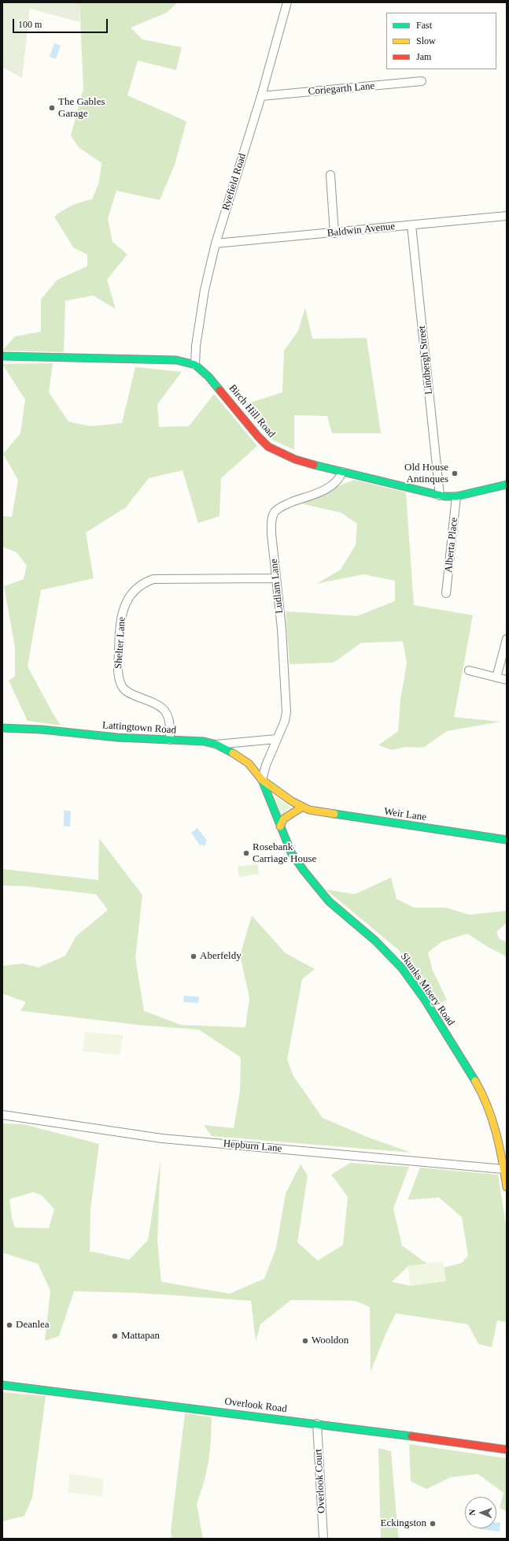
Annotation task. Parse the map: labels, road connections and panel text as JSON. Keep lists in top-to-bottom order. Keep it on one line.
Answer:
{"streets":{"street":["Coriegarth Lane","Ryefield Road","Baldwin Avenue","Lindbergh Street","Birch Hill Road","Alberta Place","Ludlam Lane","Shelter Lane","Lattingtown Road","Weir Lane","Skunks Misery Road","Hepburn Lane","Overlook Road","Overlook Court"]},"crossings":[["Coriegarth Lane","Ryefield Road"],["Ryefield Road","Baldwin Avenue"],["Ryefield Road","Birch Hill Road"],["Baldwin Avenue","Lindbergh Street"],["Lindbergh Street","Birch Hill Road"],["Birch Hill Road","Alberta Place"],["Birch Hill Road","Ludlam Lane"],["Ludlam Lane","Shelter Lane"],["Ludlam Lane","Lattingtown Road"],["Ludlam Lane","Weir Lane"],["Ludlam Lane","Skunks Misery Road"],["Shelter Lane","Lattingtown Road"],["Lattingtown Road","Weir Lane"],["Lattingtown Road","Skunks Misery Road"],["Weir Lane","Skunks Misery Road"],["Skunks Misery Road","Hepburn Lane"],["Overlook Road","Overlook Court"]],"places":["The Gables Garage","Old House Antinques","Rosebank Carriage House","Aberfeldy","Deanlea","Mattapan","Wooldon","Eckingston"],"legend":["Fast","Slow","Jam"],"scale_bar":"100 m","north":"left"}
